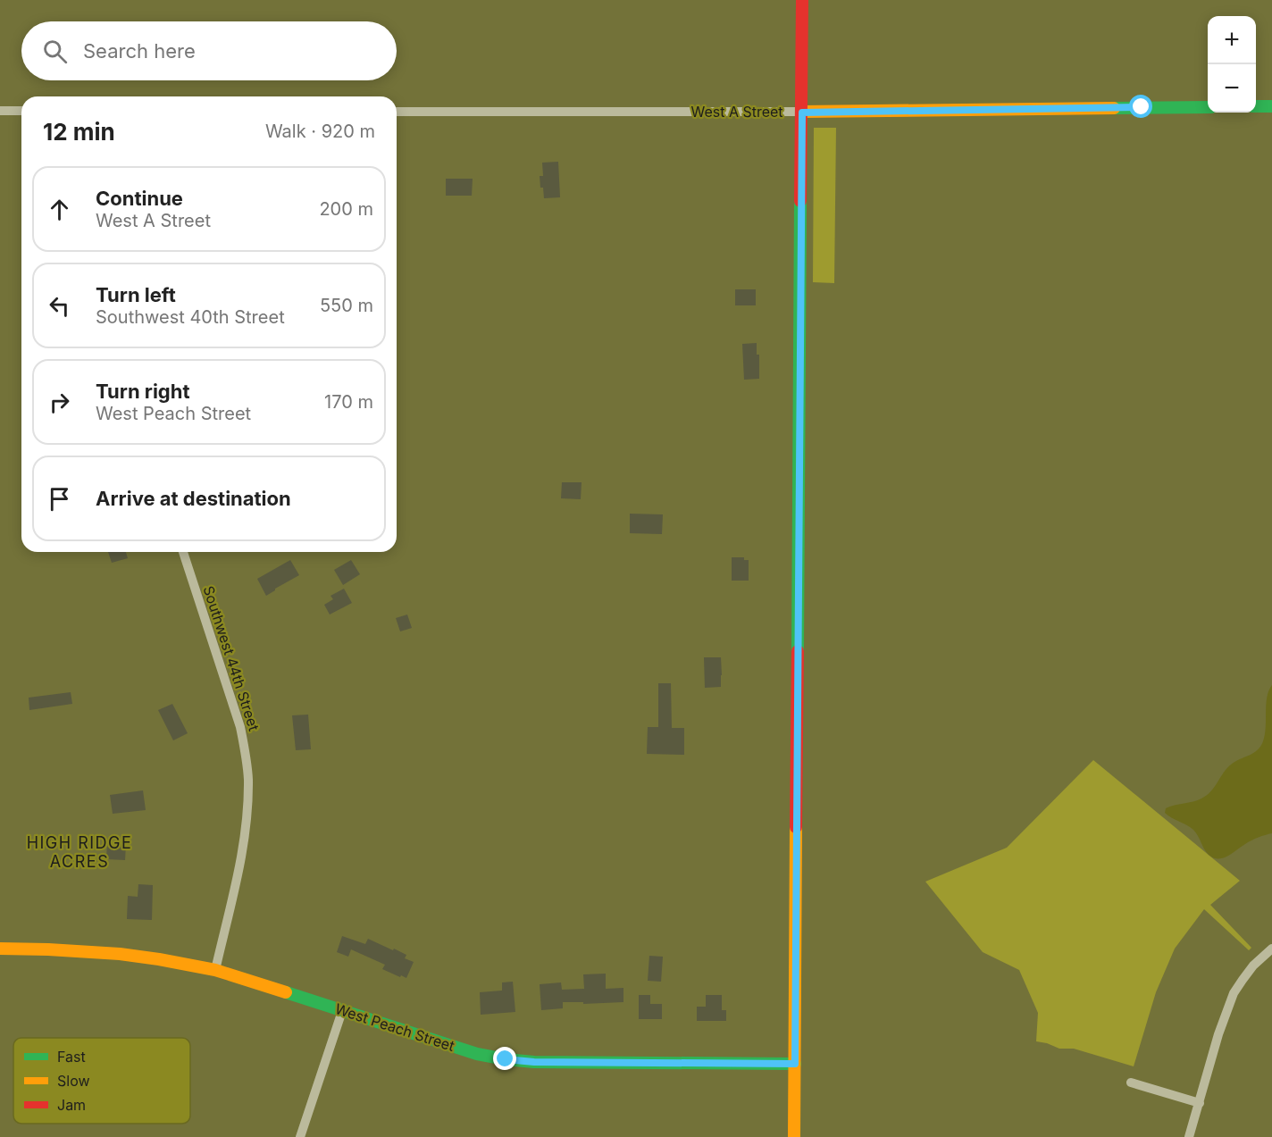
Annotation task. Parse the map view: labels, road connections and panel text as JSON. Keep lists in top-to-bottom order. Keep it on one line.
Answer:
{"streets":{"main road":["West A Street","West Peach Street"],"street":["Southwest 44th Street"]},"crossings":[["Southwest 44th Street","West Peach Street"]],"districts":["HIGH RIDGE ACRES"],"legend":["Fast","Slow","Jam"],"page":{"map_buttons":["+","−"],"search":"Search here","heading":["12 min","Walk · 920 m"],"list":[["Continue","West A Street","200 m"],["Turn left","Southwest 40th Street","550 m"],["Turn right","West Peach Street","170 m"],"Arrive at destination"]}}
